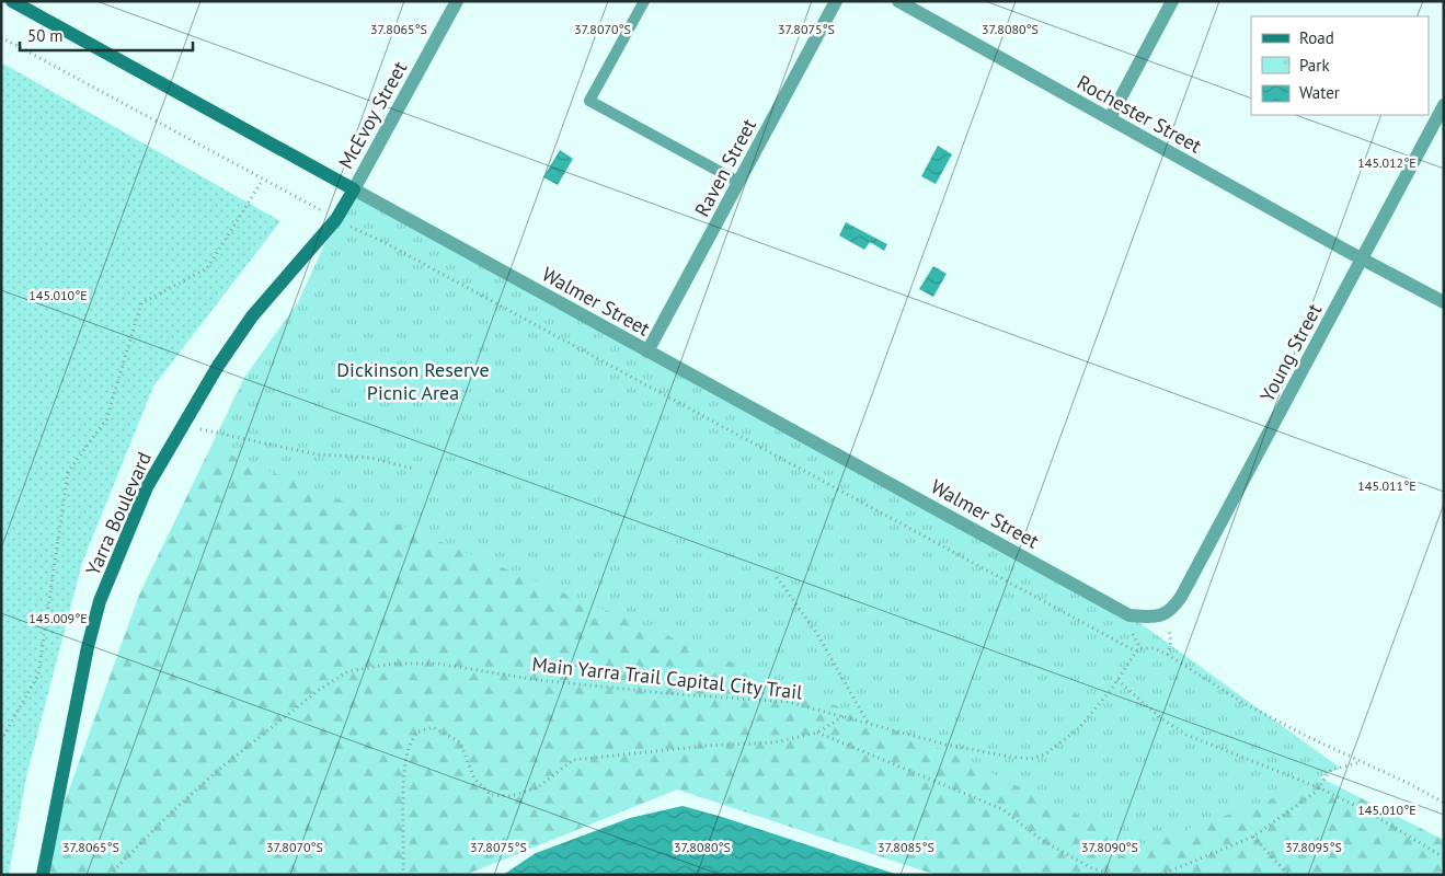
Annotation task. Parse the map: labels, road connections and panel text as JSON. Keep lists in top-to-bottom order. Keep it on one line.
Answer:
{"streets":{"street":["Rochester Street","McEvoy Street","Raven Street","Walmer Street","Young Street","Yarra Boulevard"],"path":["Main Yarra Trail Capital City Trail"]},"crossings":[["Rochester Street","Young Street"],["McEvoy Street","Walmer Street"],["McEvoy Street","Yarra Boulevard"],["Raven Street","Walmer Street"],["Walmer Street","Young Street"],["Walmer Street","Yarra Boulevard"]],"parks":["Dickinson Reserve Picnic Area"],"legend":["Road","Park","Water"],"scale_bar":"50 m","coordinates":["37.8070°S","37.8075°S","37.8080°S","37.8065°S","145.012°E","145.010°E","145.011°E","145.009°E","37.8085°S","37.8090°S","37.8095°S"]}
